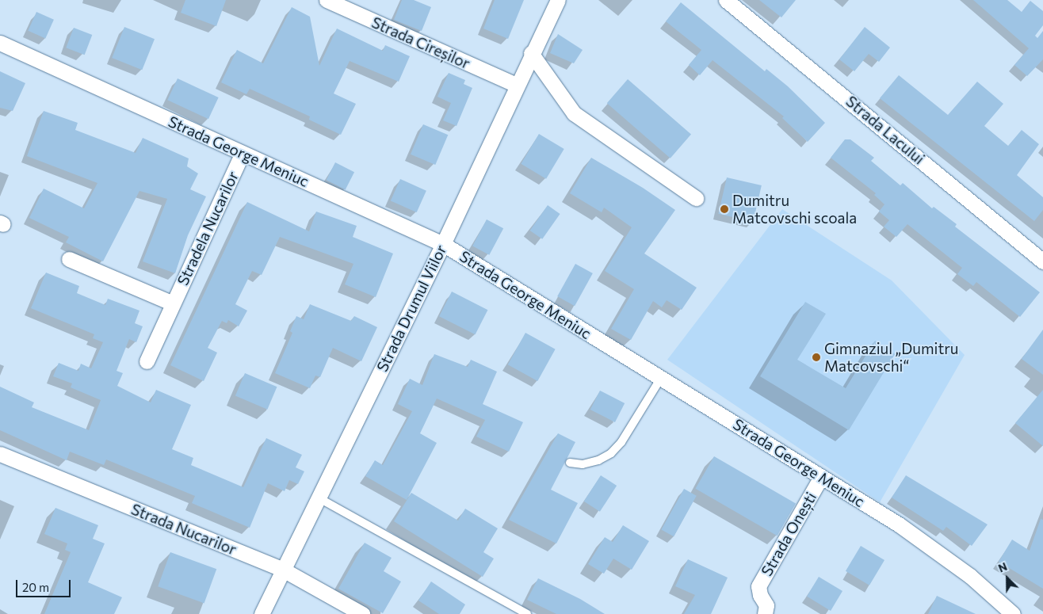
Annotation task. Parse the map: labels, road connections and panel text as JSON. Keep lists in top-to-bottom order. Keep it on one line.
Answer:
{"streets":{"street":["Strada Cireșilor","Strada Lacului","Strada George Meniuc","Stradela Nucarilor","Strada Drumul Viilor","Strada Nucarilor","Strada Onești"]},"crossings":[["Strada Cireșilor","Strada Drumul Viilor"],["Strada George Meniuc","Stradela Nucarilor"],["Strada George Meniuc","Strada Drumul Viilor"],["Strada George Meniuc","Strada Onești"],["Strada Drumul Viilor","Strada Nucarilor"]],"places":["Dumitru Matcovschi scoala","Gimnaziul „Dumitru Matcovschi“"],"scale_bar":"20 m","north":"top left"}
